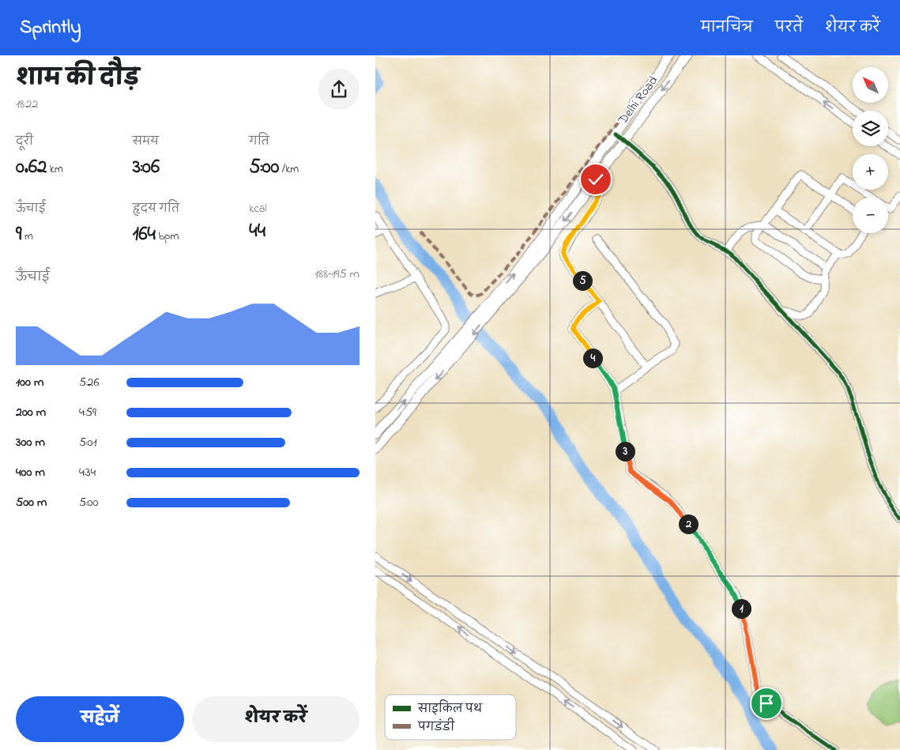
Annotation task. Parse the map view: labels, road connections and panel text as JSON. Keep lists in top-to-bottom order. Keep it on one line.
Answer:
{"streets":{"main road":["Delhi Road"]},"legend":["साइकिल पथ","पगडंडी"],"north":"top left","page":{"header":"Sprintly","nav":["मानचित्र","परतें","शेयर करें"],"heading":["शाम की दौड़","18:22"],"map_buttons":["+","−"],"stats":[["दूरी","0.62 km"],["समय","3:06"],["गति","5:00 /km"],["ऊँचाई","9 m"],["हृदय गति","164 bpm"],["kcal","44"]],"chart":["ऊँचाई","188–195 m"],"pins":["5","4","3","2","1"],"list":[{"name":"100 m","note":"5:26"},{"name":"200 m","note":"4:59"},{"name":"300 m","note":"5:01"},{"name":"400 m","note":"4:34"},{"name":"500 m","note":"5:00"}],"buttons":["सहेजें","शेयर करें"]}}
